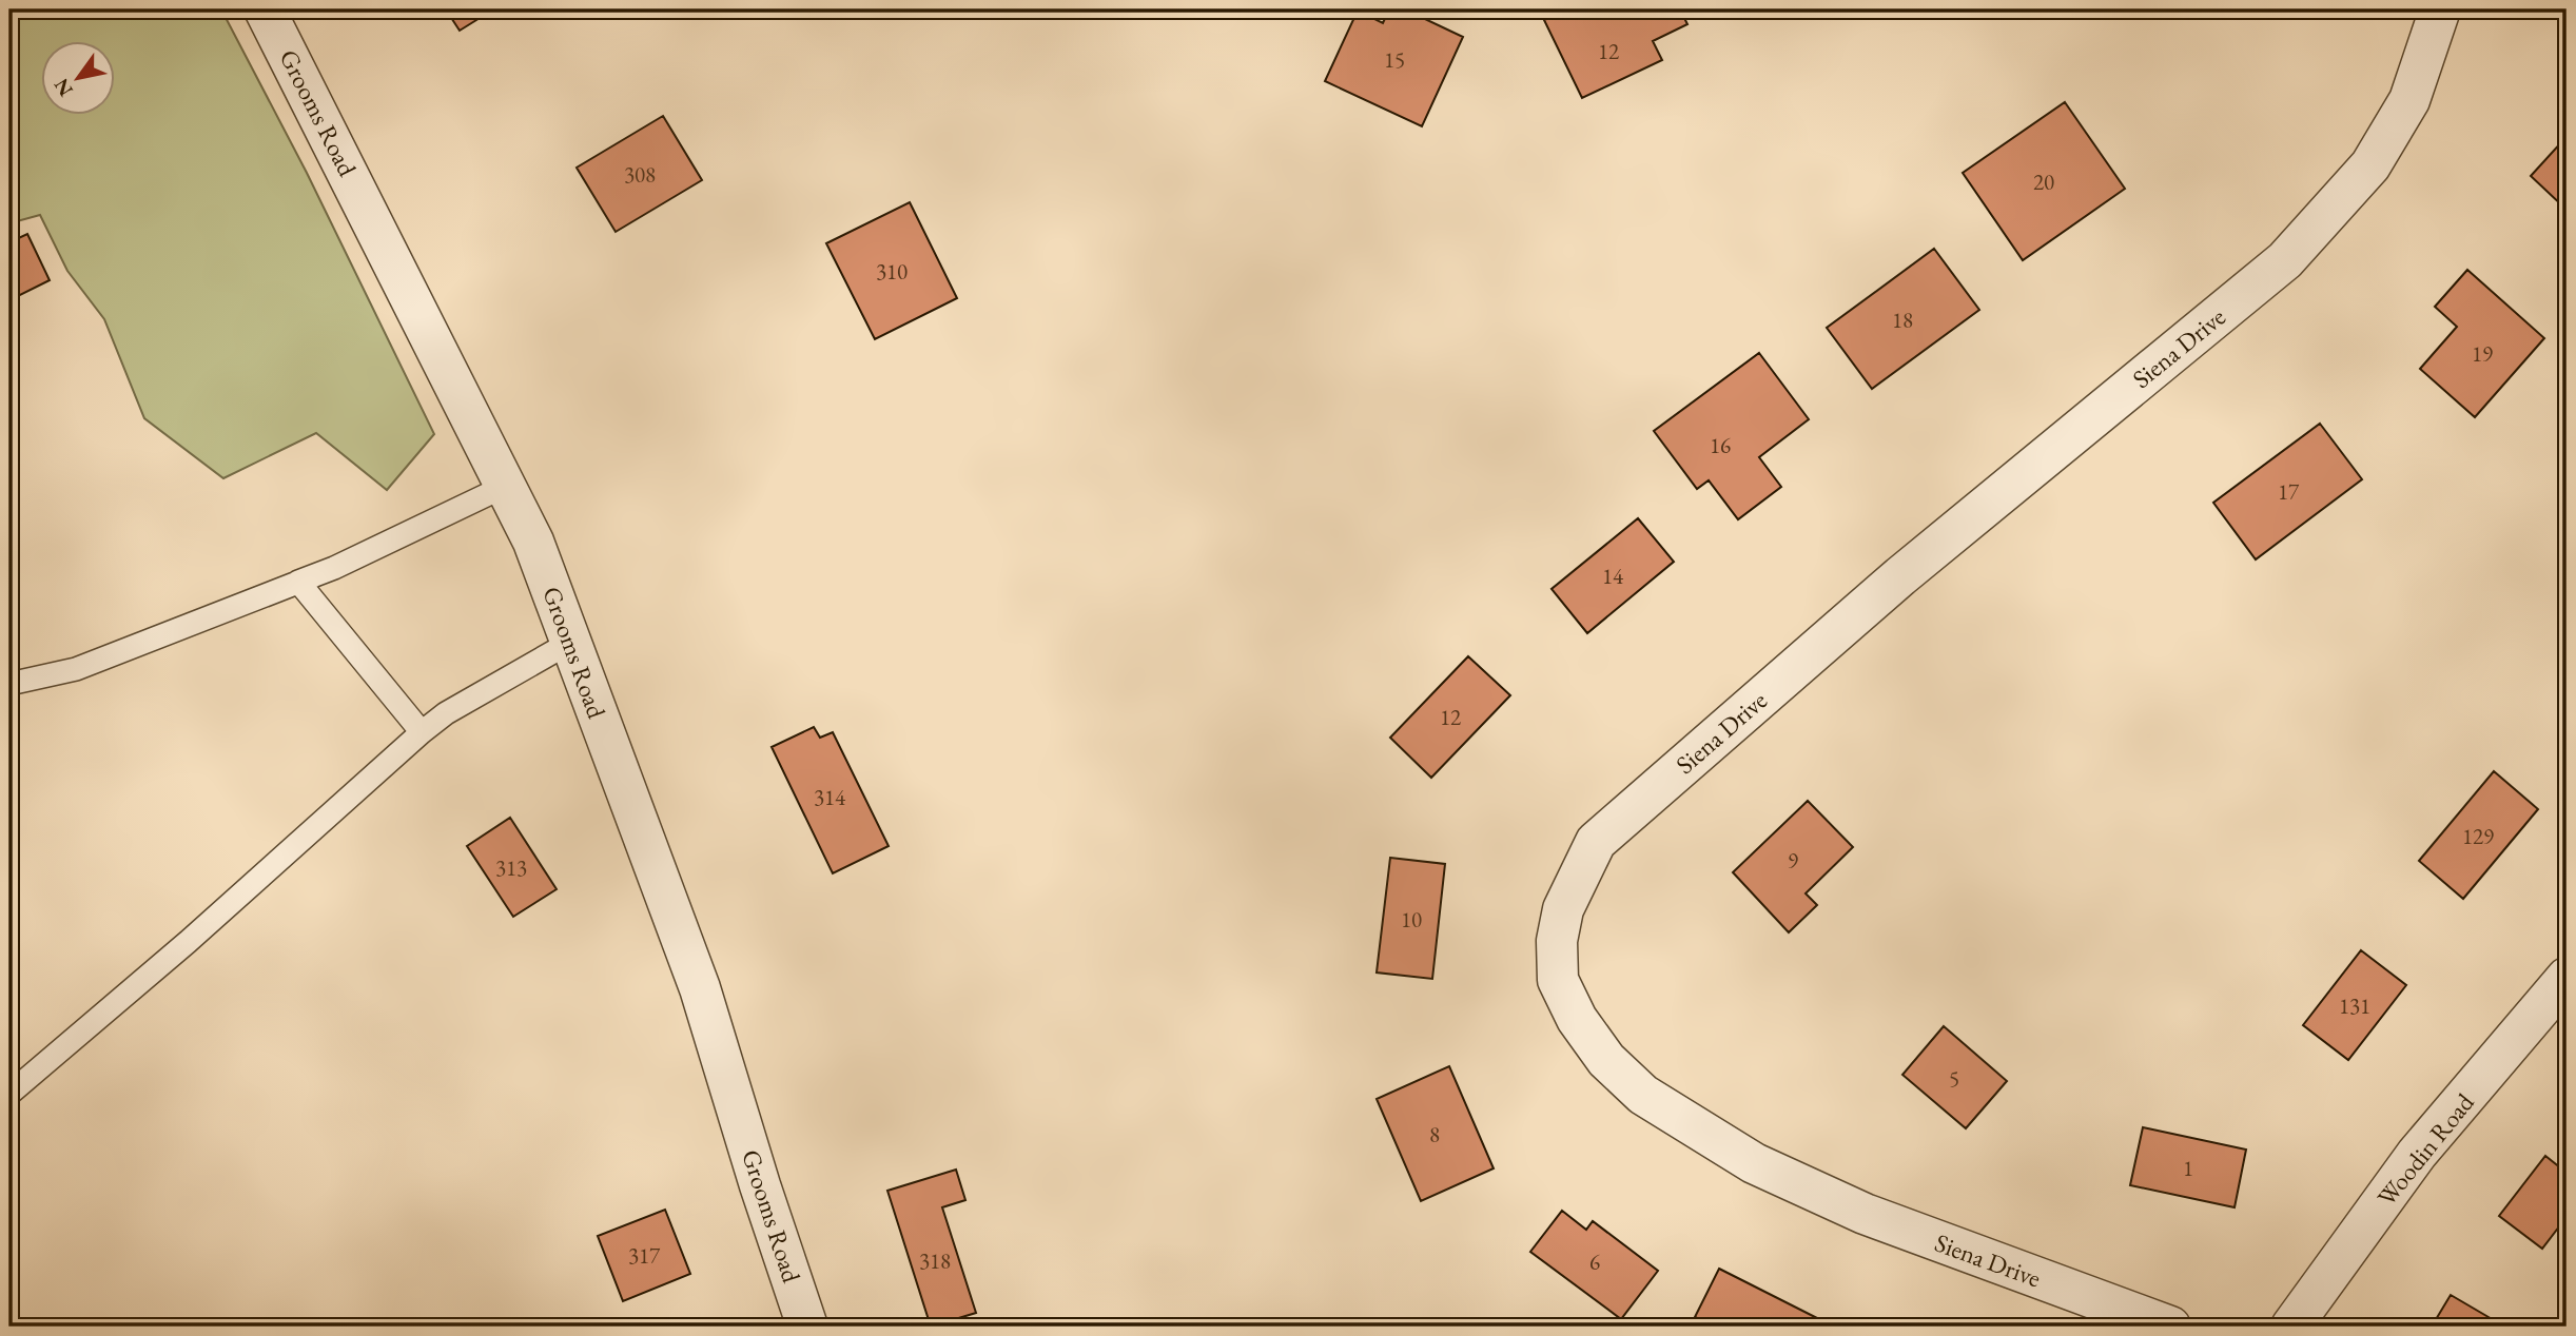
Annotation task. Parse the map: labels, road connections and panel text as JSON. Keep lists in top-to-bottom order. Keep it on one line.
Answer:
{"streets":{"street":["Grooms Road","Siena Drive","Woodin Road"]},"house_numbers":["12","15","308","20","310","18","19","16","17","14","12","314","129","9","313","10","131","5","8","1","317","318","6"],"north":"bottom left"}
